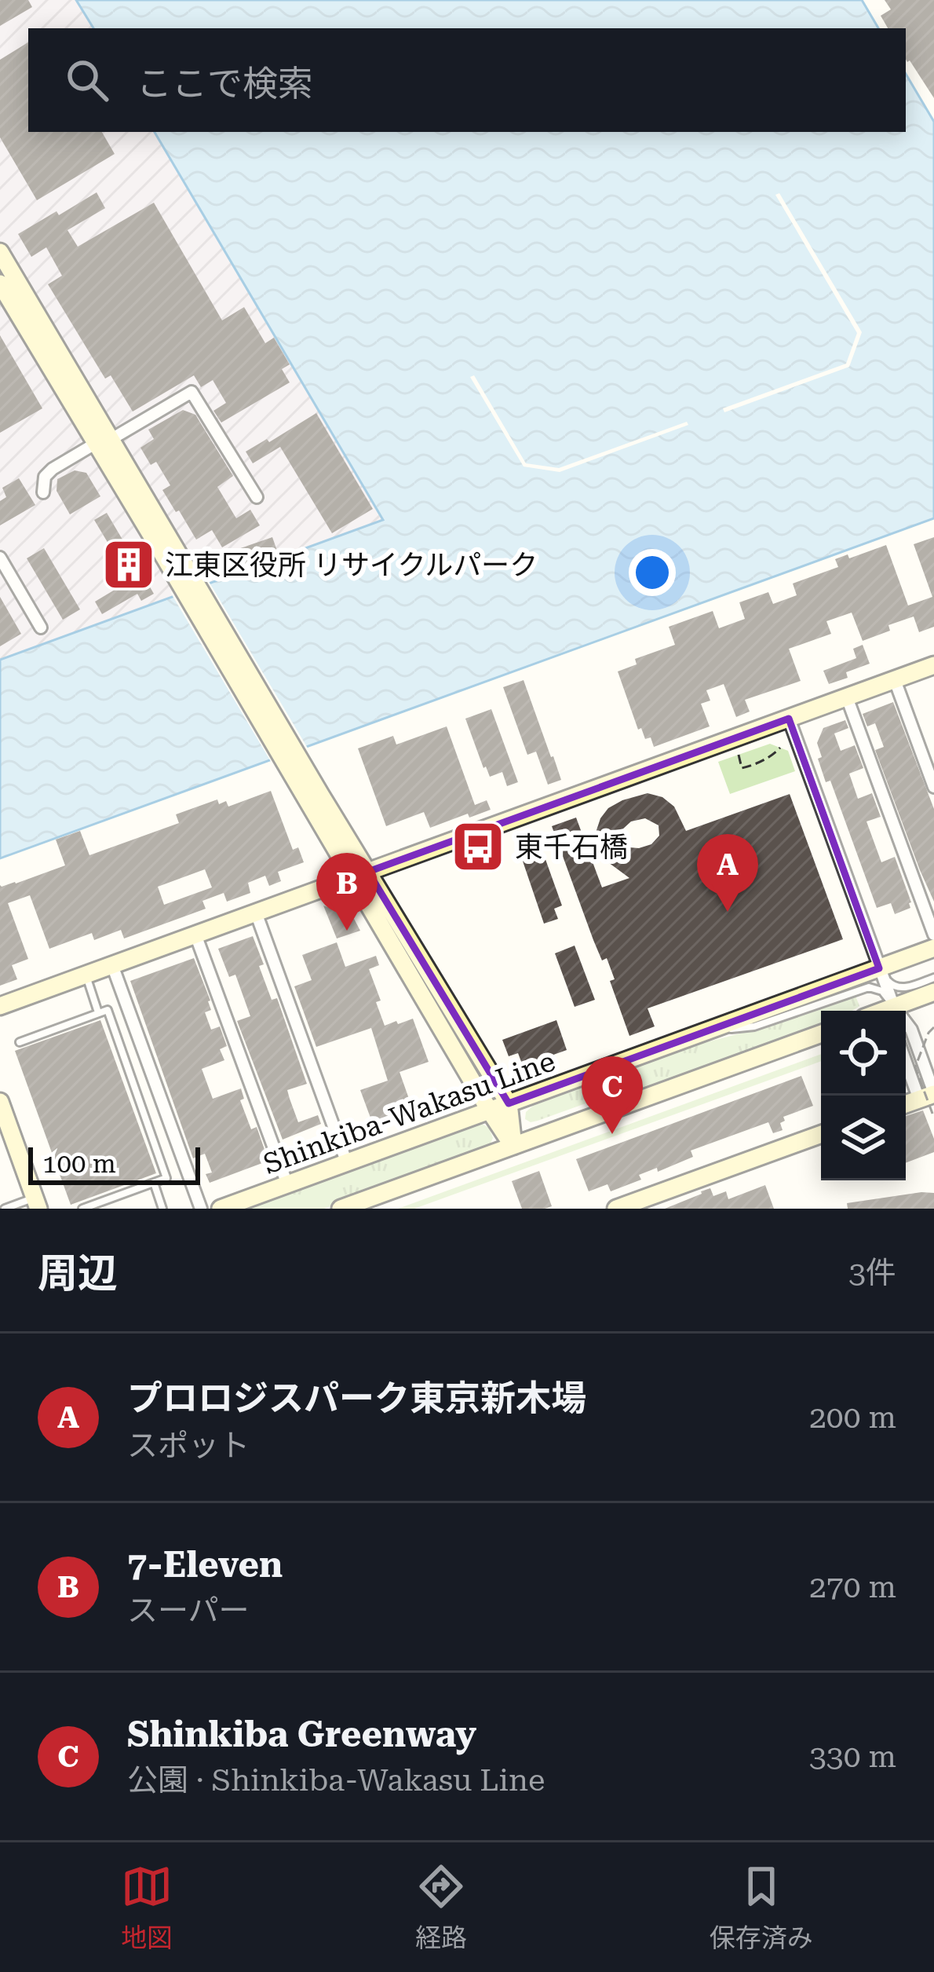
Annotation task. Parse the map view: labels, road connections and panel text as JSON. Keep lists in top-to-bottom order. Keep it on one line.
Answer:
{"streets":{"street":["Shinkiba-Wakasu Line"]},"places":{"building":["江東区役所 リサイクルパーク"],"bus stop":["東千石橋"]},"scale_bar":"100 m","page":{"search":"ここで検索","pins":["A","B","C"],"scale":"100 m","heading":["周辺","3件"],"list":[{"mark":"A","name":"プロロジスパーク東京新木場","note":"スポット","value":"200 m"},{"mark":"B","name":"7-Eleven","note":"スーパー","value":"270 m"},{"mark":"C","name":"Shinkiba Greenway","note":"公園 · Shinkiba-Wakasu Line","value":"330 m"}],"nav":["地図","経路","保存済み"]}}
